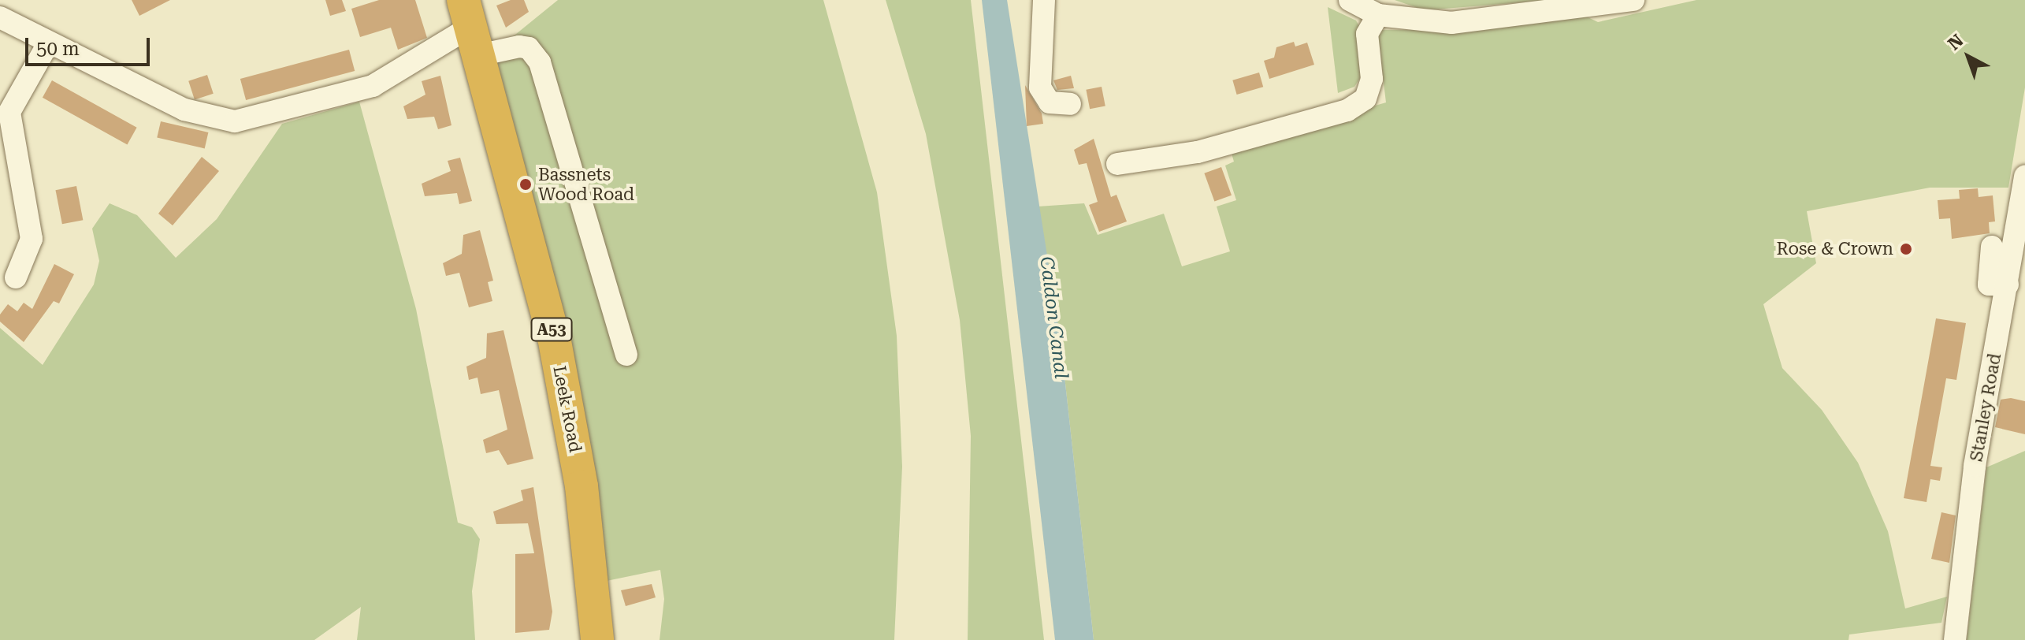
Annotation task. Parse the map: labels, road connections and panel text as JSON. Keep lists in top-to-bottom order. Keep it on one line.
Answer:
{"streets":{"highway":["A53","Leek Road"],"street":["Stanley Road"]},"water":["Caldon Canal"],"places":["Bassnets Wood Road","Rose & Crown"],"scale_bar":"50 m","north":"top left"}
